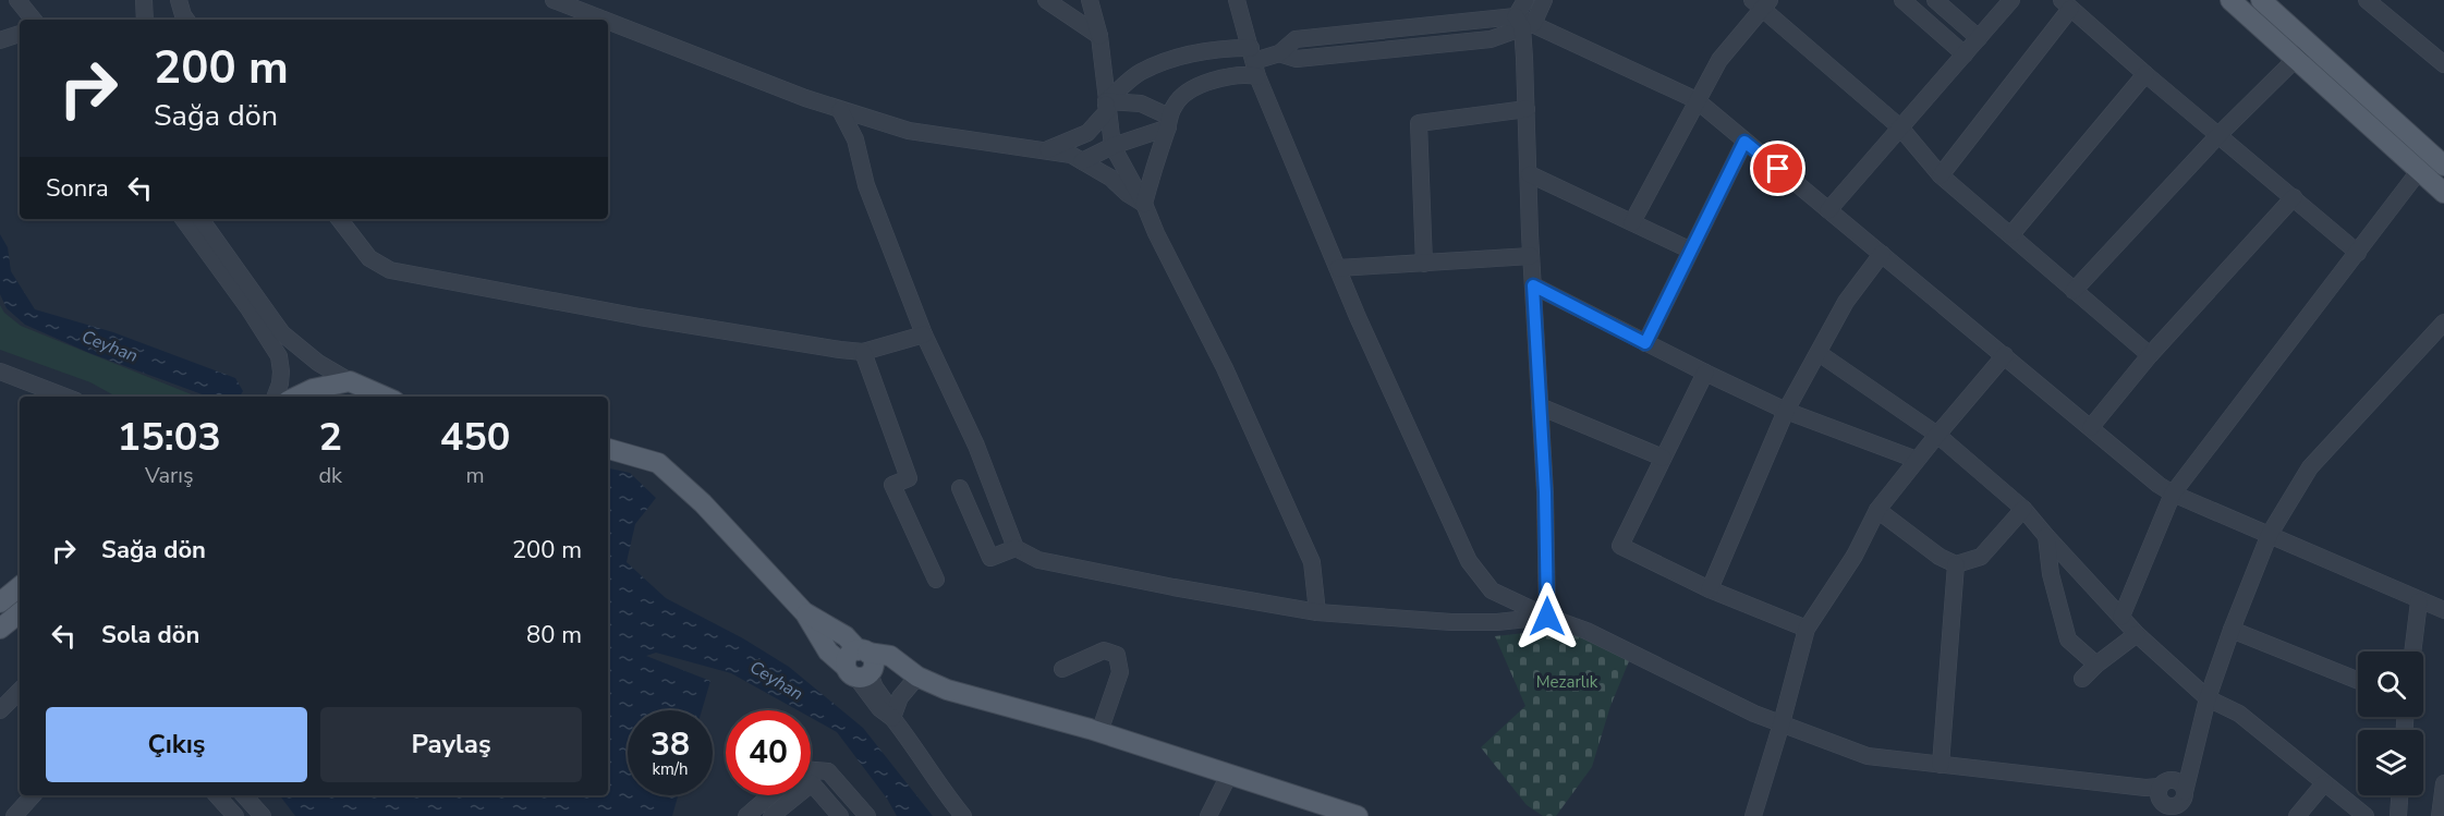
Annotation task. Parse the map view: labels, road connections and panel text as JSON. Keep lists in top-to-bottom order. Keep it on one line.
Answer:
{"water":["Ceyhan"],"parks":["Mezarlık"],"page":{"turn":["200 m","Sağa dön"],"then":"Sonra","eta":["15:03","Varış","2","dk","450","m"],"list":[{"name":"Sağa dön","value":"200 m"},{"name":"Sola dön","value":"80 m"}],"buttons":["Çıkış","Paylaş"],"speed":"38 km/h","limit":"40"}}
